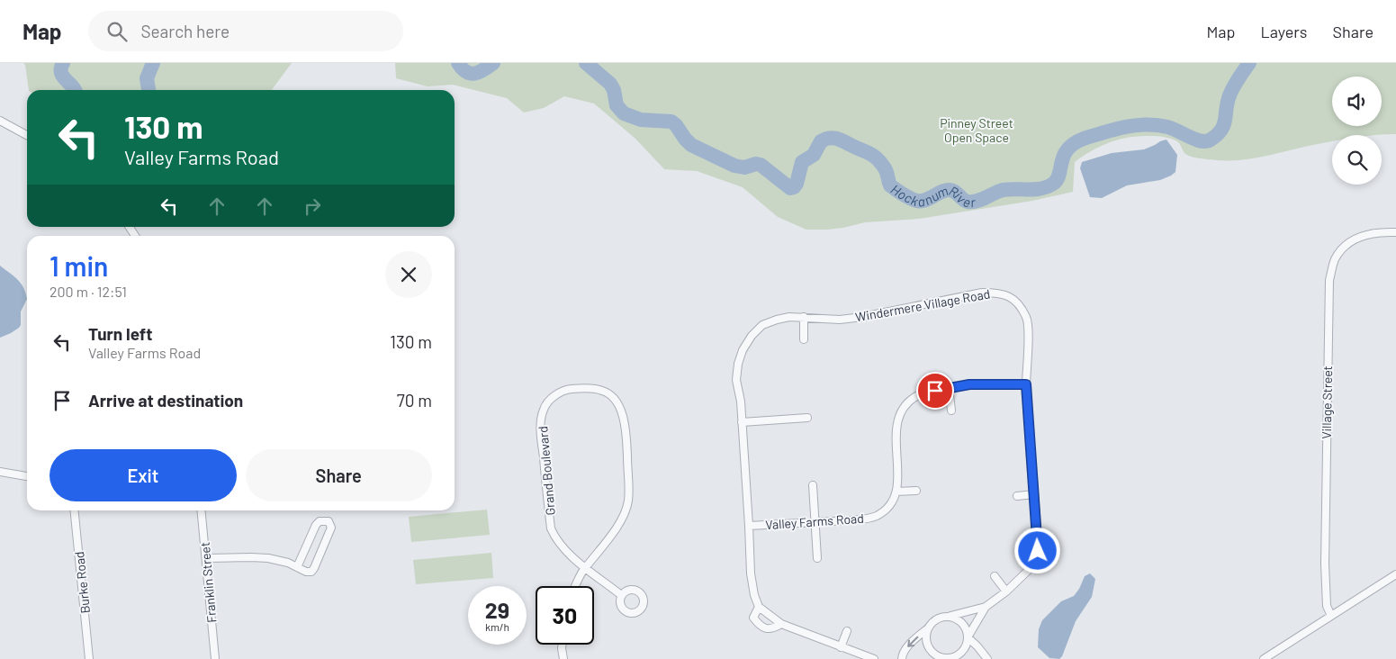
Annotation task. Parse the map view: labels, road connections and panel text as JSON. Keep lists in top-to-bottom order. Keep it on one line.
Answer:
{"streets":{"street":["Windermere Village Road","Village Street","Grand Boulevard","Valley Farms Road","Burke Road","Franklin Street"]},"crossings":[["Windermere Village Road","Valley Farms Road"]],"water":["Hockanum River"],"parks":["Pinney Street Open Space"],"page":{"header":"Map","search":"Search here","nav":["Map","Layers","Share"],"turn":["130 m","Valley Farms Road"],"heading":["1 min","200 m · 12:51"],"list":[{"name":"Turn left","note":"Valley Farms Road","value":"130 m"},{"name":"Arrive at destination","value":"70 m"}],"buttons":["Exit","Share"],"speed":"29 km/h","limit":"30"}}
